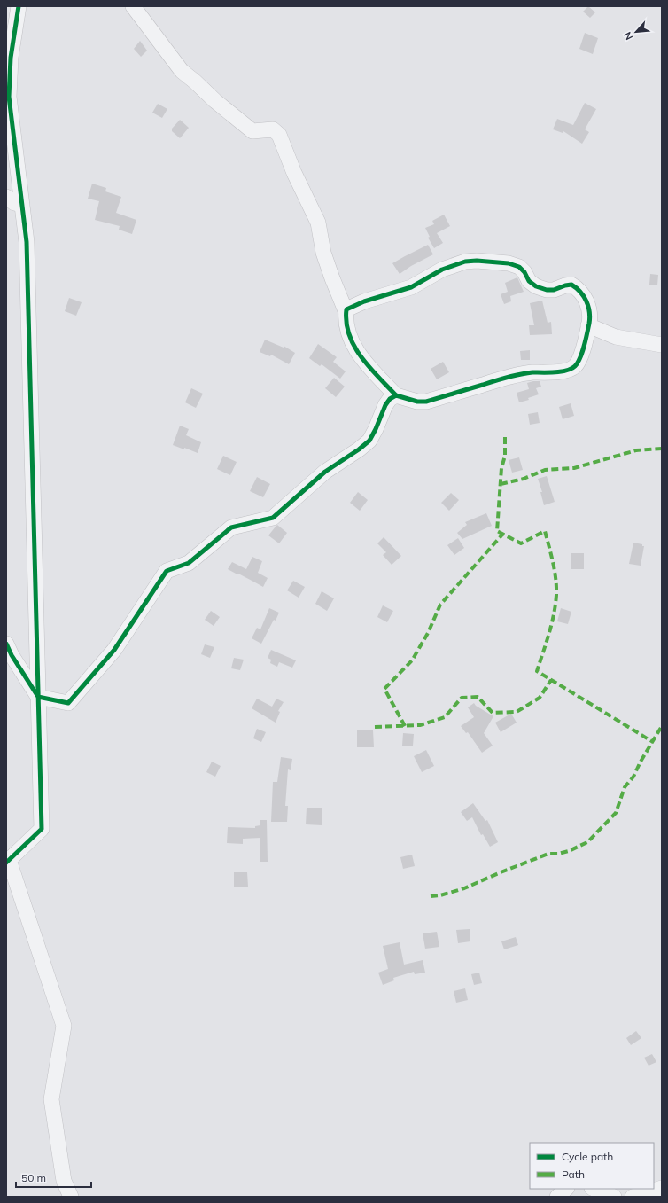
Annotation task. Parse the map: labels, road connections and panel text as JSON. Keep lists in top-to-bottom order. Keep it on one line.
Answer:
{"legend":["Cycle path","Path"],"scale_bar":"50 m","north":"bottom left"}
